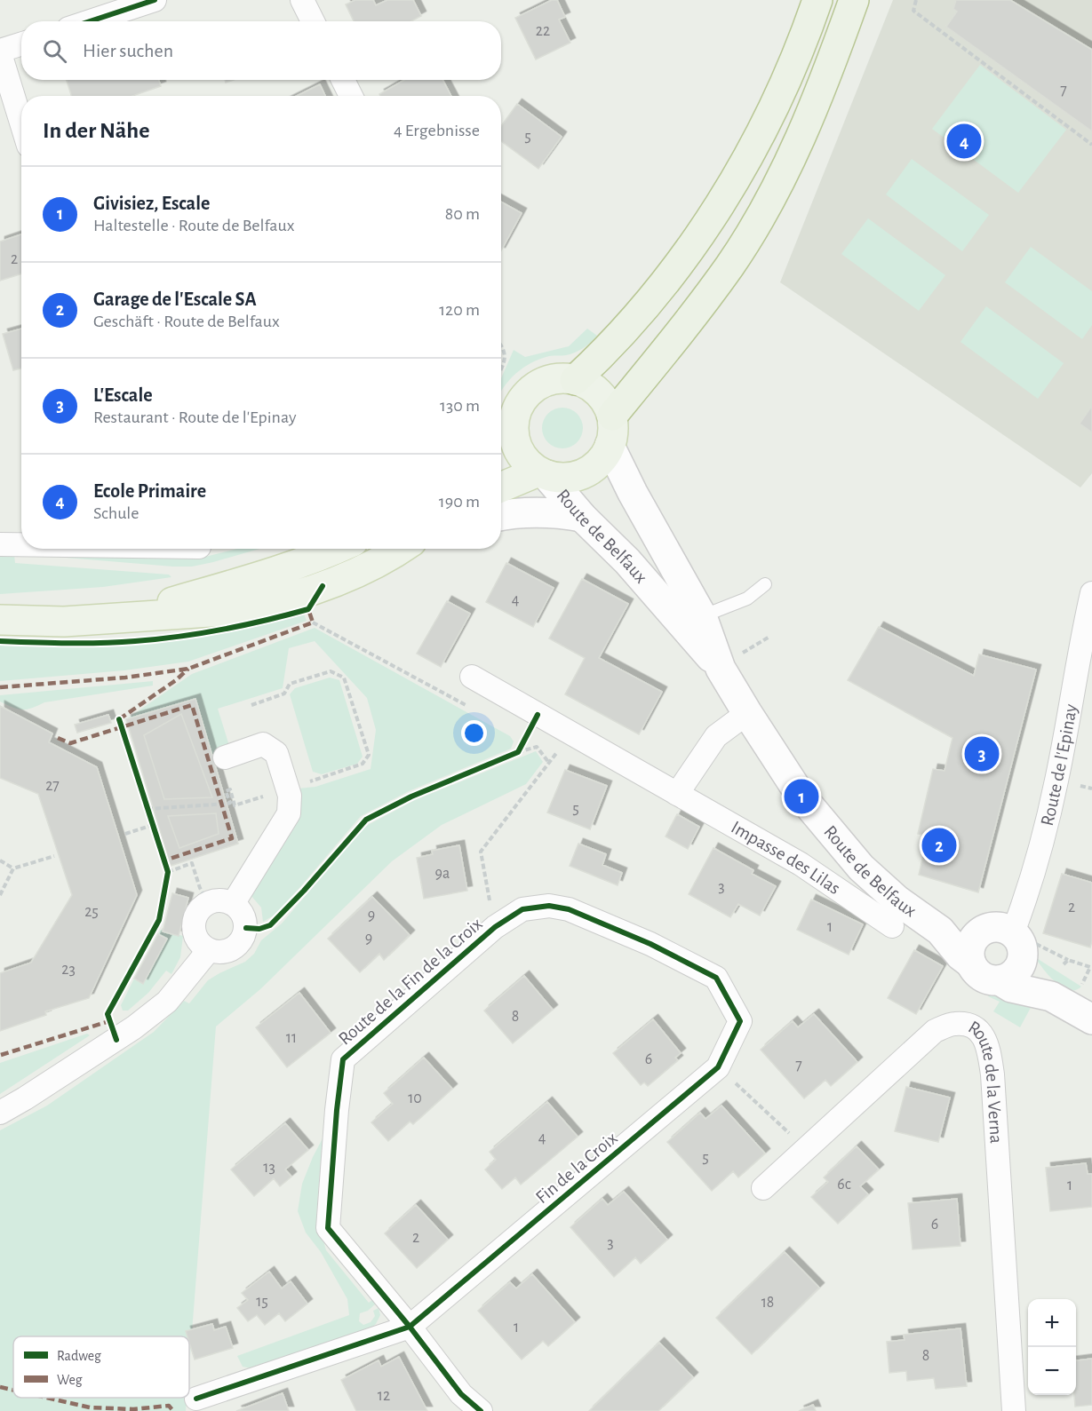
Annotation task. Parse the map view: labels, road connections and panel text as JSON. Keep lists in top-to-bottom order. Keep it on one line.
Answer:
{"streets":{"main road":["Route de Belfaux"],"street":["Route de l'Epinay","Impasse des Lilas","Route de la Fin de la Croix","Route de la Verna","Fin de la Croix"]},"crossings":[["Route de Belfaux","Route de l'Epinay"],["Route de la Fin de la Croix","Fin de la Croix"]],"house_numbers":["22","7","5","2","4","27","5","9a","3","2","25","9","1","9","23","8","11","6","7","10","4","5","13","6c","1","6","2","3","15","18","1","8","12"],"legend":["Radweg","Weg"],"page":{"search":"Hier suchen","heading":["In der Nähe","4 Ergebnisse"],"pins":["4","3","1","2"],"list":[{"mark":"1","name":"Givisiez, Escale","note":"Haltestelle · Route de Belfaux","value":"80 m"},{"mark":"2","name":"Garage de l'Escale SA","note":"Geschäft · Route de Belfaux","value":"120 m"},{"mark":"3","name":"L'Escale","note":"Restaurant · Route de l'Epinay","value":"130 m"},{"mark":"4","name":"Ecole Primaire","note":"Schule","value":"190 m"}],"map_buttons":["+","−"]}}
